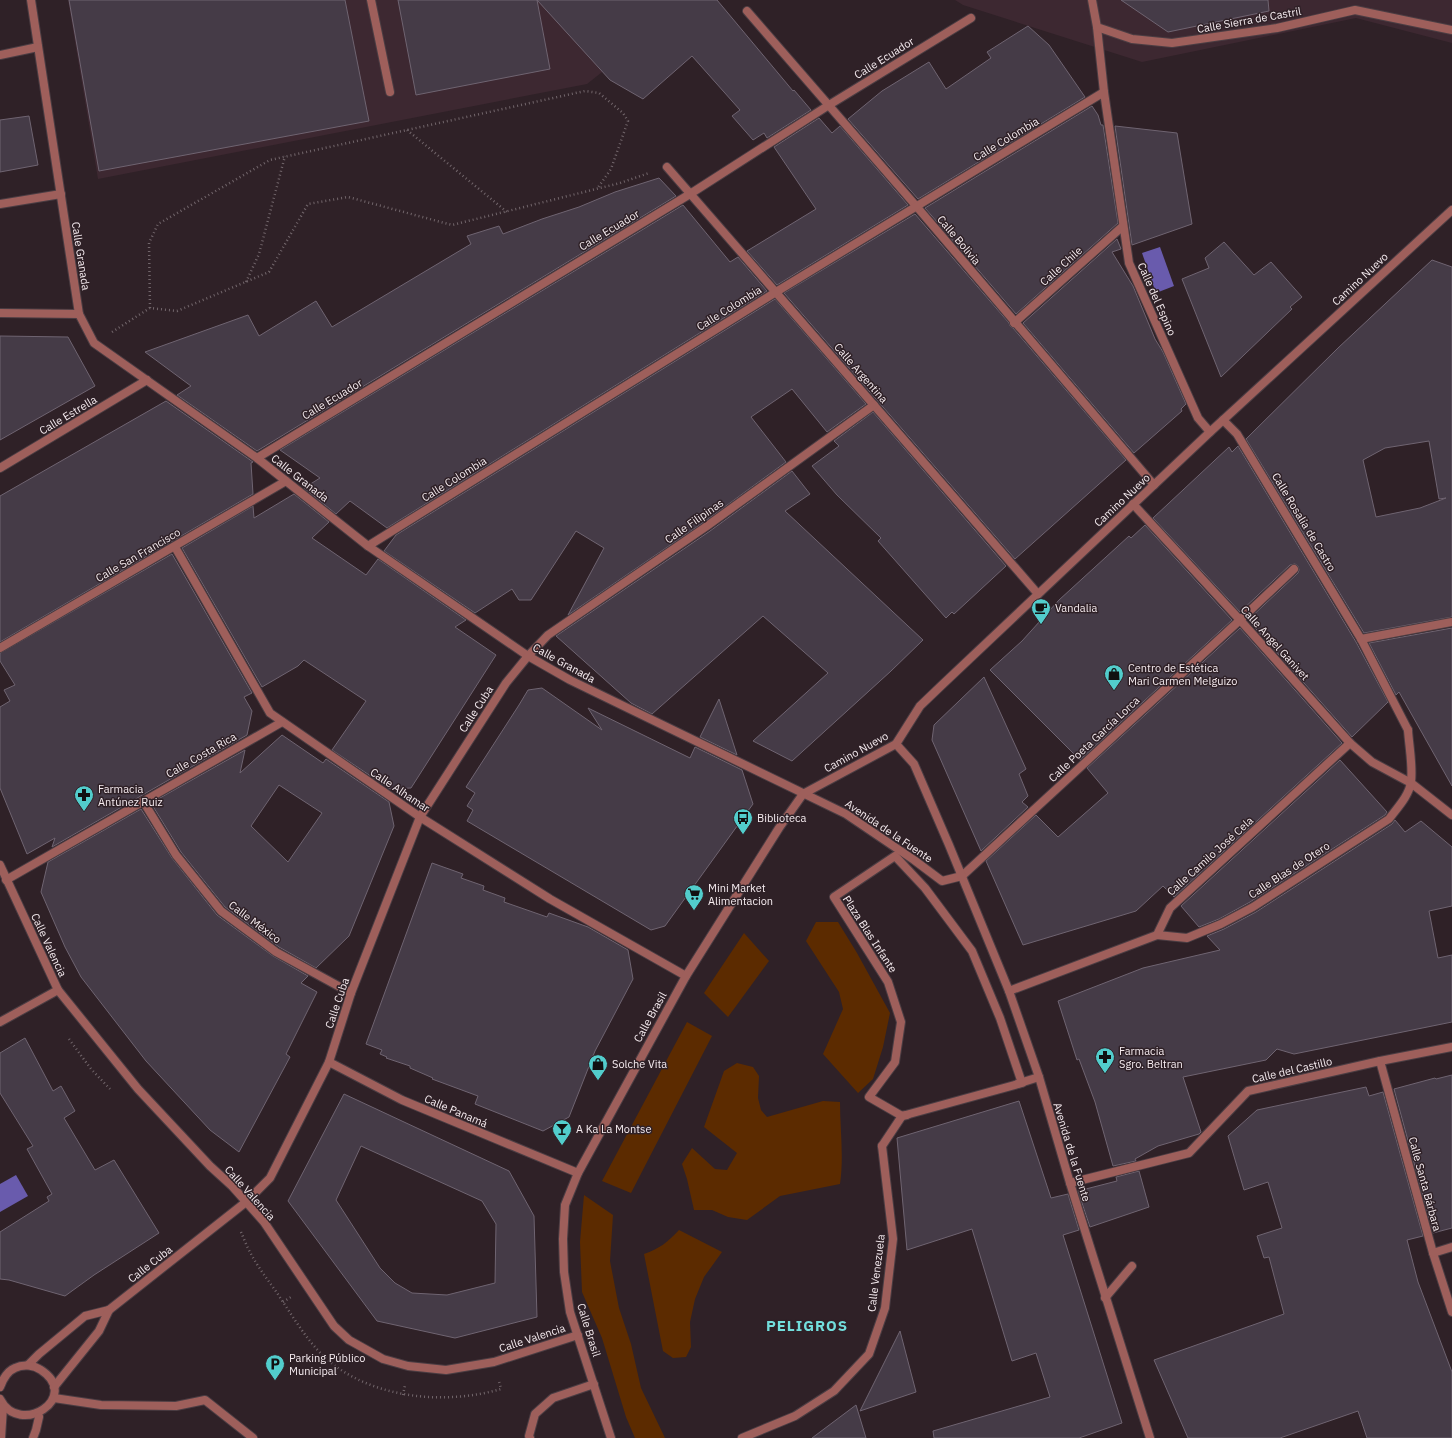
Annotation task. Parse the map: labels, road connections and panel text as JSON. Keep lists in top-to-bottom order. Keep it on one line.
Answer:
{"streets":{"street":["Calle Sierra de Castril","Calle Ecuador","Calle Colombia","Calle Bolivia","Calle Granada","Calle Chile","Camino Nuevo","Calle del Espino","Calle Argentina","Calle Estrella","Calle Filipinas","Calle Rosalía de Castro","Calle San Francisco","Calle Angel Ganivet","Calle Cuba","Calle Poeta García Lorca","Calle Costa Rica","Calle Alhamar","Avenida de la Fuente","Calle Camilo José Cela","Calle Blas de Otero","Calle México","Plaza Blas Infante","Calle Valencia","Calle Brasil","Calle del Castillo","Calle Panamá","Calle Santa Bárbara","Calle Venezuela"]},"crossings":[["Calle Sierra de Castril","Calle del Espino"],["Calle Ecuador","Calle Bolivia"],["Calle Ecuador","Calle Granada"],["Calle Ecuador","Calle Argentina"],["Calle Colombia","Calle Bolivia"],["Calle Colombia","Calle Granada"],["Calle Colombia","Calle del Espino"],["Calle Colombia","Calle Argentina"],["Calle Bolivia","Calle Chile"],["Calle Bolivia","Camino Nuevo"],["Calle Granada","Camino Nuevo"],["Calle Granada","Calle Estrella"],["Calle Granada","Calle Filipinas"],["Calle Granada","Calle San Francisco"],["Calle Granada","Calle Cuba"],["Calle Granada","Avenida de la Fuente"],["Calle Granada","Calle Brasil"],["Calle Chile","Calle del Espino"],["Camino Nuevo","Calle del Espino"],["Camino Nuevo","Calle Argentina"],["Camino Nuevo","Calle Rosalía de Castro"],["Camino Nuevo","Calle Angel Ganivet"],["Camino Nuevo","Avenida de la Fuente"],["Camino Nuevo","Calle Brasil"],["Calle Argentina","Calle Filipinas"],["Calle Filipinas","Calle Cuba"],["Calle Rosalía de Castro","Calle Angel Ganivet"],["Calle Rosalía de Castro","Calle Blas de Otero"],["Calle San Francisco","Calle Alhamar"],["Calle Angel Ganivet","Calle Poeta García Lorca"],["Calle Angel Ganivet","Calle Camilo José Cela"],["Calle Angel Ganivet","Calle Blas de Otero"],["Calle Cuba","Calle Alhamar"],["Calle Cuba","Calle México"],["Calle Cuba","Calle Valencia"],["Calle Cuba","Calle Panamá"],["Calle Poeta García Lorca","Avenida de la Fuente"],["Calle Costa Rica","Calle Alhamar"],["Calle Costa Rica","Calle México"],["Calle Costa Rica","Calle Valencia"],["Calle Alhamar","Calle Brasil"],["Avenida de la Fuente","Calle Brasil"],["Avenida de la Fuente","Calle del Castillo"],["Calle Camilo José Cela","Calle Blas de Otero"],["Plaza Blas Infante","Calle Venezuela"],["Calle Valencia","Calle Brasil"],["Calle Brasil","Calle Panamá"],["Calle del Castillo","Calle Santa Bárbara"]],"districts":["PELIGROS"],"places":{"cafe":["Vandalia"],"shop":["Centro de Estética Mari Carmen Melguizo","Solche Vita"],"pharmacy":["Farmacia Antúnez Ruiz","Farmacia Sgro. Beltran"],"bus stop":["Biblioteca"],"supermarket":["Mini Market Alimentacion"],"bar":["A Ka La Montse"],"parking":["Parking Público Municipal"]}}
